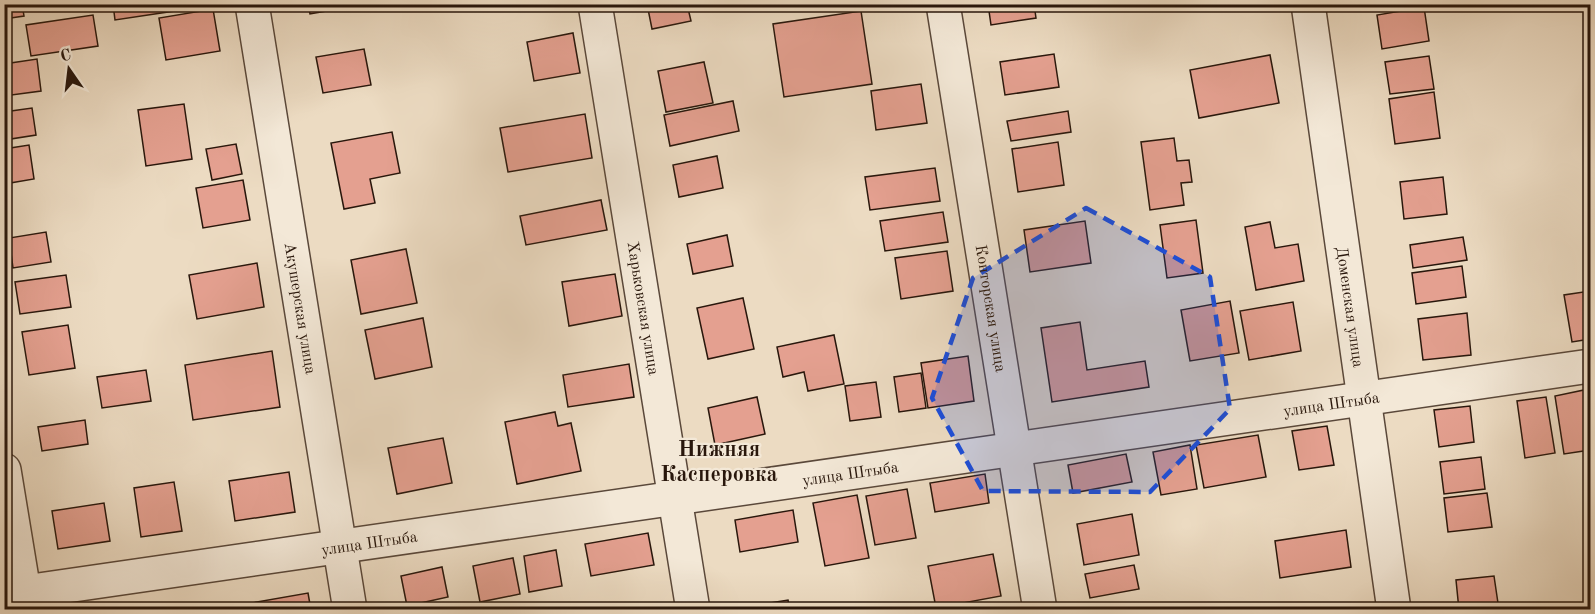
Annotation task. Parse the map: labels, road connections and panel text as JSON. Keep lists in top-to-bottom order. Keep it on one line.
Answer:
{"streets":{"street":["Акушерская улица","Харьковская улица","Конторская улица","Доменская улица","улица Штыба"]},"crossings":[["Акушерская улица","улица Штыба"],["Харьковская улица","улица Штыба"],["Конторская улица","улица Штыба"],["Доменская улица","улица Штыба"]],"districts":["Нижняя Касперовка"],"north":"top"}
